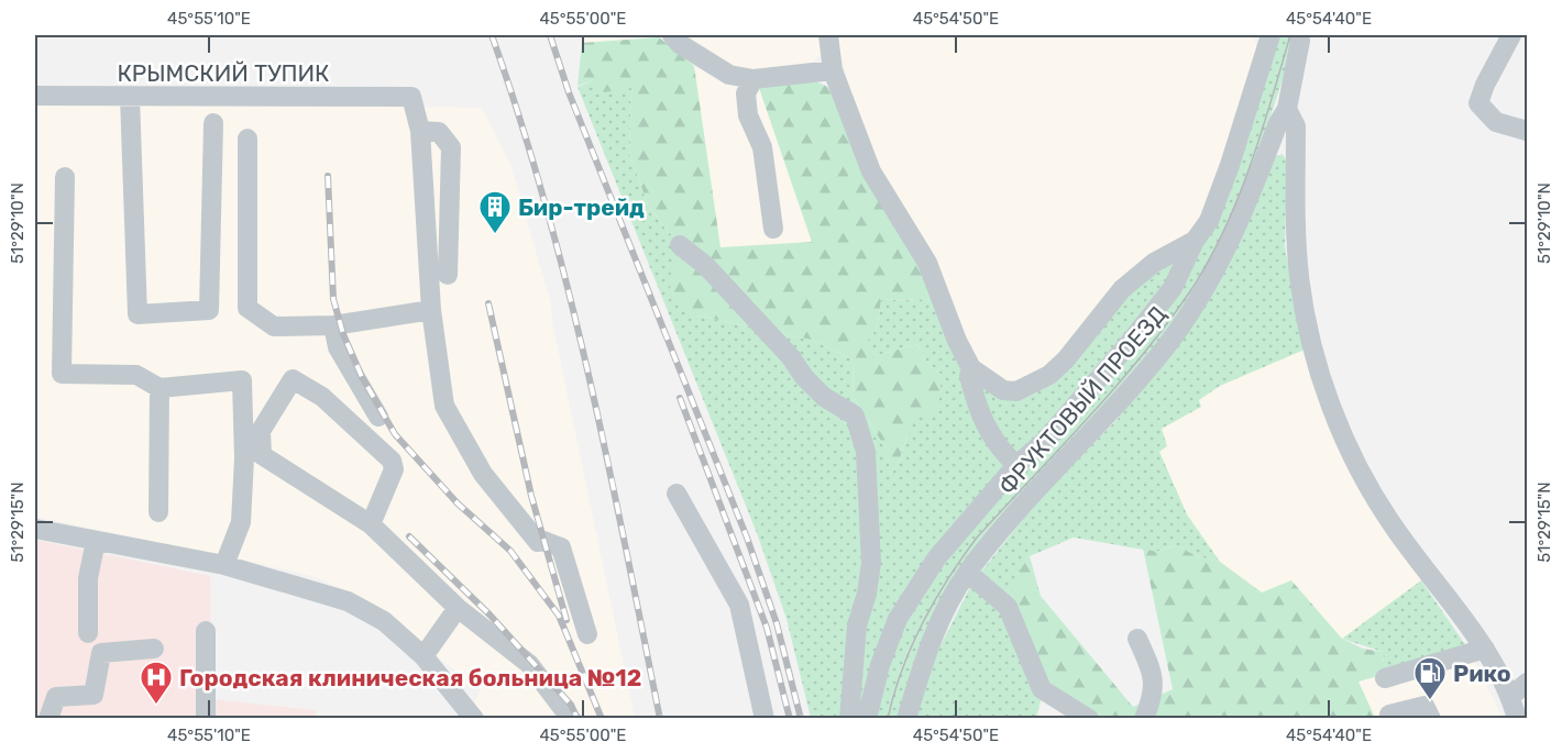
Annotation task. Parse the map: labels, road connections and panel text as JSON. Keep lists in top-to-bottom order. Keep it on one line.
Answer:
{"streets":{"street":["КРЫМСКИЙ ТУПИК","ФРУКТОВЫЙ ПРОЕЗД"]},"places":{"building":["Бир-трейд"],"fuel station":["Рико"],"hospital":["Городская клиническая больница №12"]},"coordinates":["45°55'10\"E","45°55'00\"E","45°54'50\"E","45°54'40\"E","51°29'10\"N","51°29'15\"N"]}
